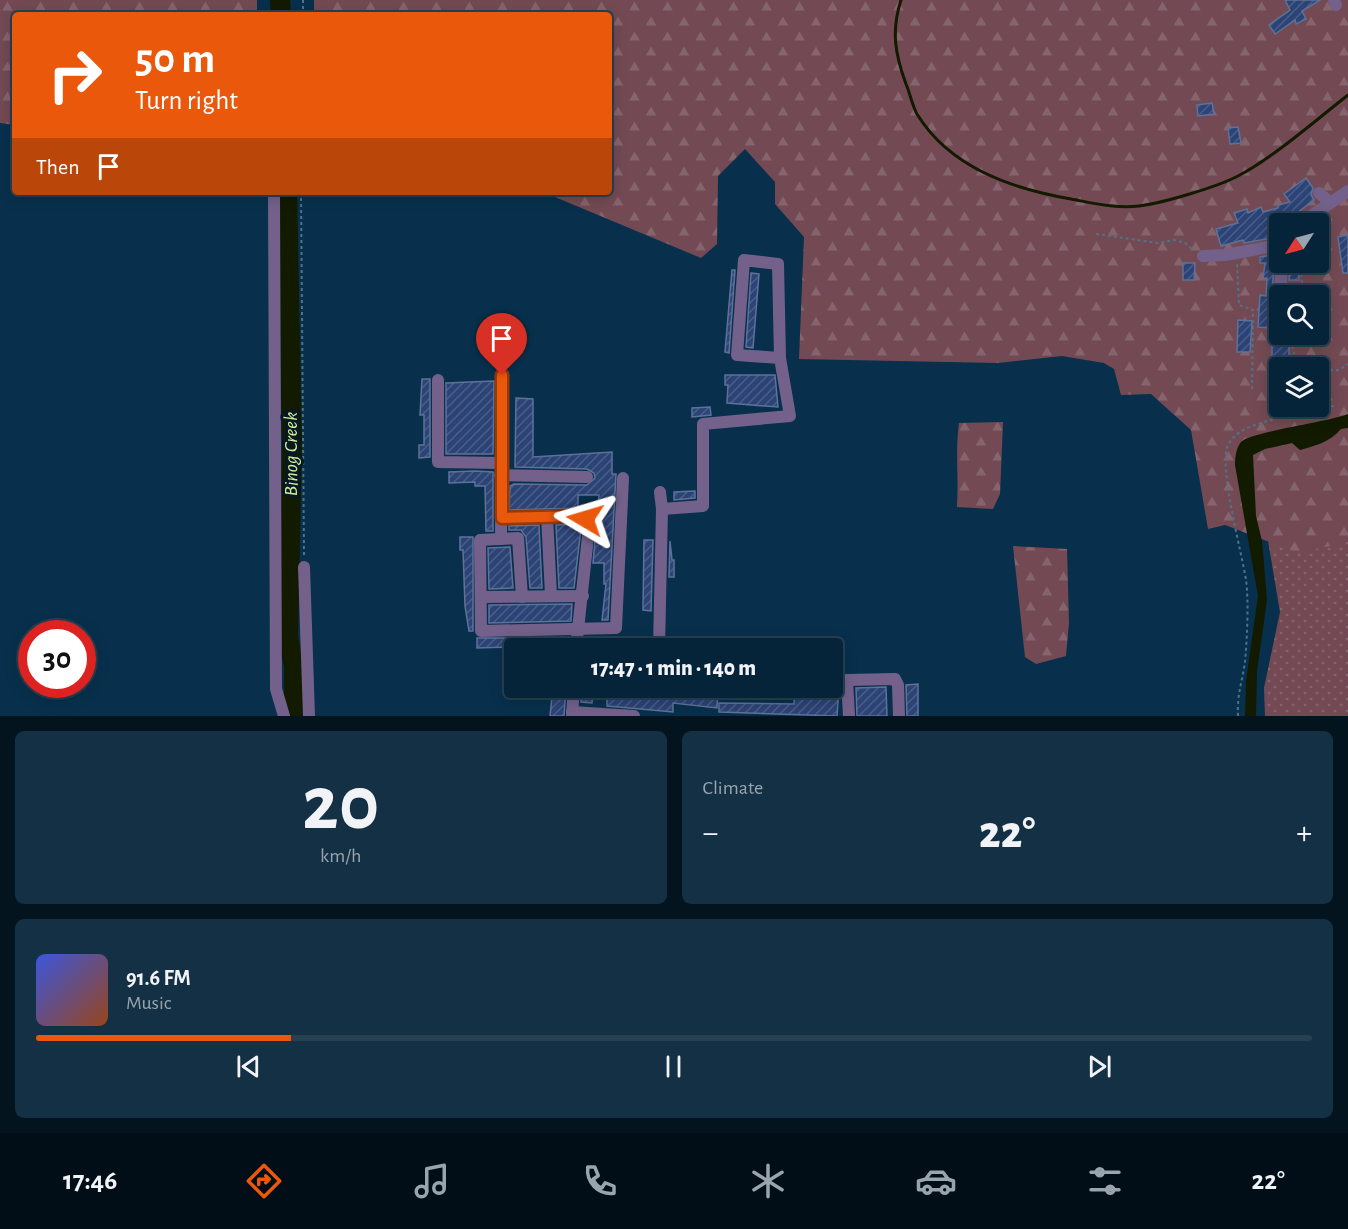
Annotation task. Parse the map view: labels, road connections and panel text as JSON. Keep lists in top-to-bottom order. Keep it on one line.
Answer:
{"water":["Binog Creek"],"north":"bottom left","page":{"turn":["50 m","Turn right"],"then":"Then","limit":"30","trip":"17:47 · 1 min · 140 m","tile":[["20","km/h"],"Climate"],"heat":["−","22°","+"],"song":["91.6 FM","Music"],"tabs":["17:46","22°"]}}
